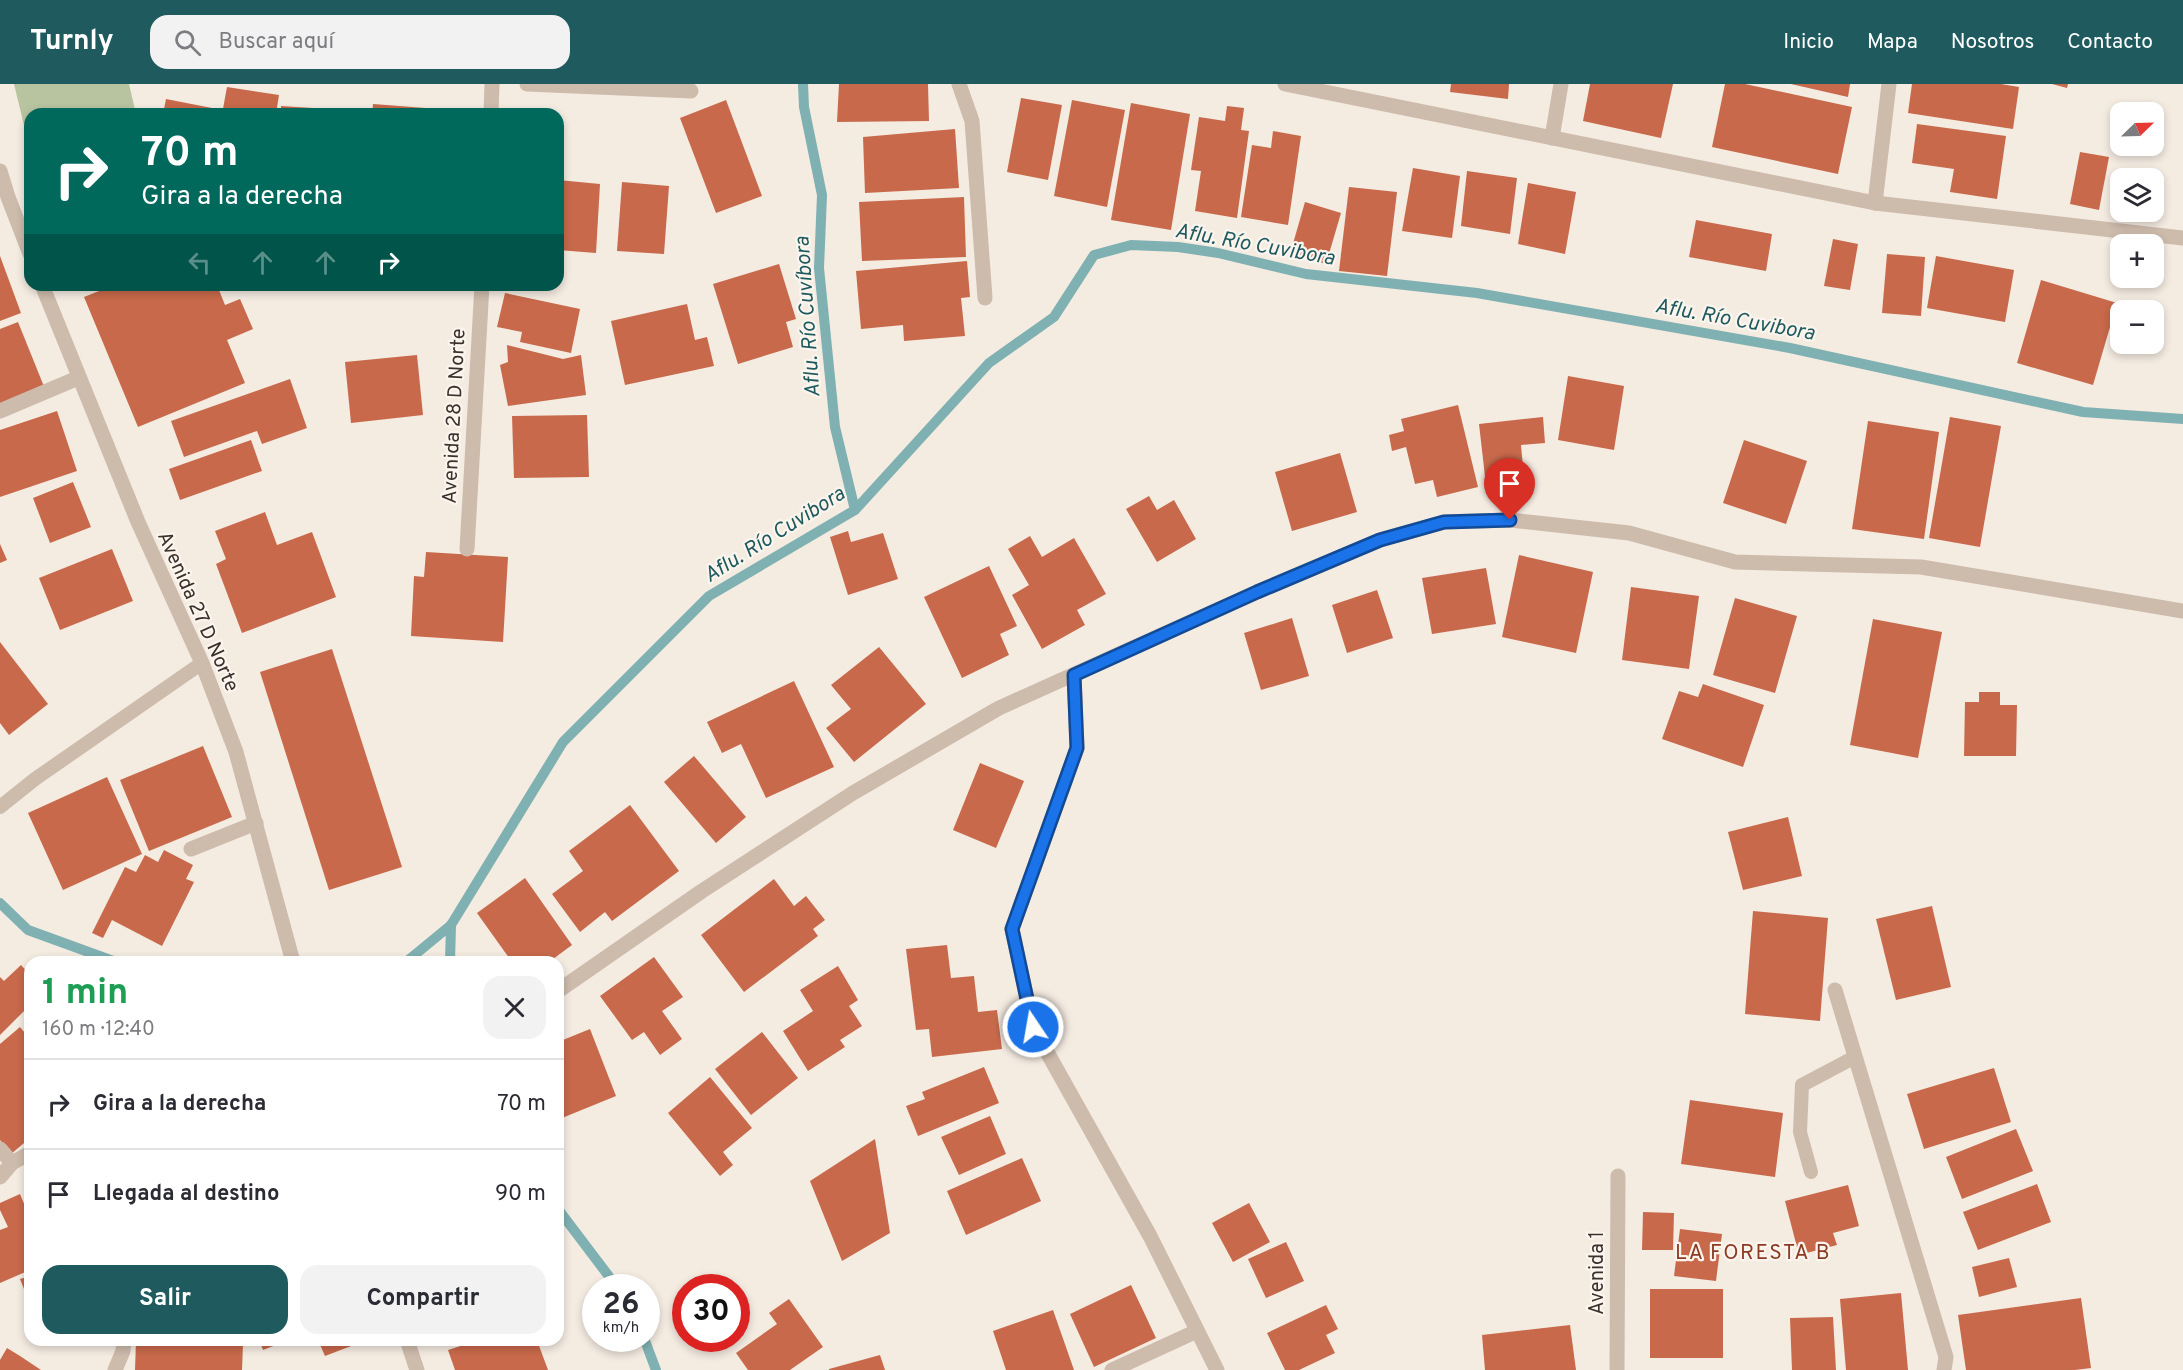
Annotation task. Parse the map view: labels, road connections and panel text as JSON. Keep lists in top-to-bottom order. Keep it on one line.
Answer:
{"streets":{"street":["Avenida 28 D Norte","Avenida 27 D Norte","Avenida 1"]},"districts":["LA FORESTA B"],"water":["Aflu. Río Cuvibora","Aflu. Río Cuvíbora"],"north":"top right","page":{"header":"Turnly","search":"Buscar aquí","nav":["Inicio","Mapa","Nosotros","Contacto"],"map_buttons":["+","−"],"turn":["70 m","Gira a la derecha"],"heading":["1 min","160 m · 12:40"],"list":[{"name":"Gira a la derecha","value":"70 m"},{"name":"Llegada al destino","value":"90 m"}],"buttons":["Salir","Compartir"],"speed":"26 km/h","limit":"30"}}
